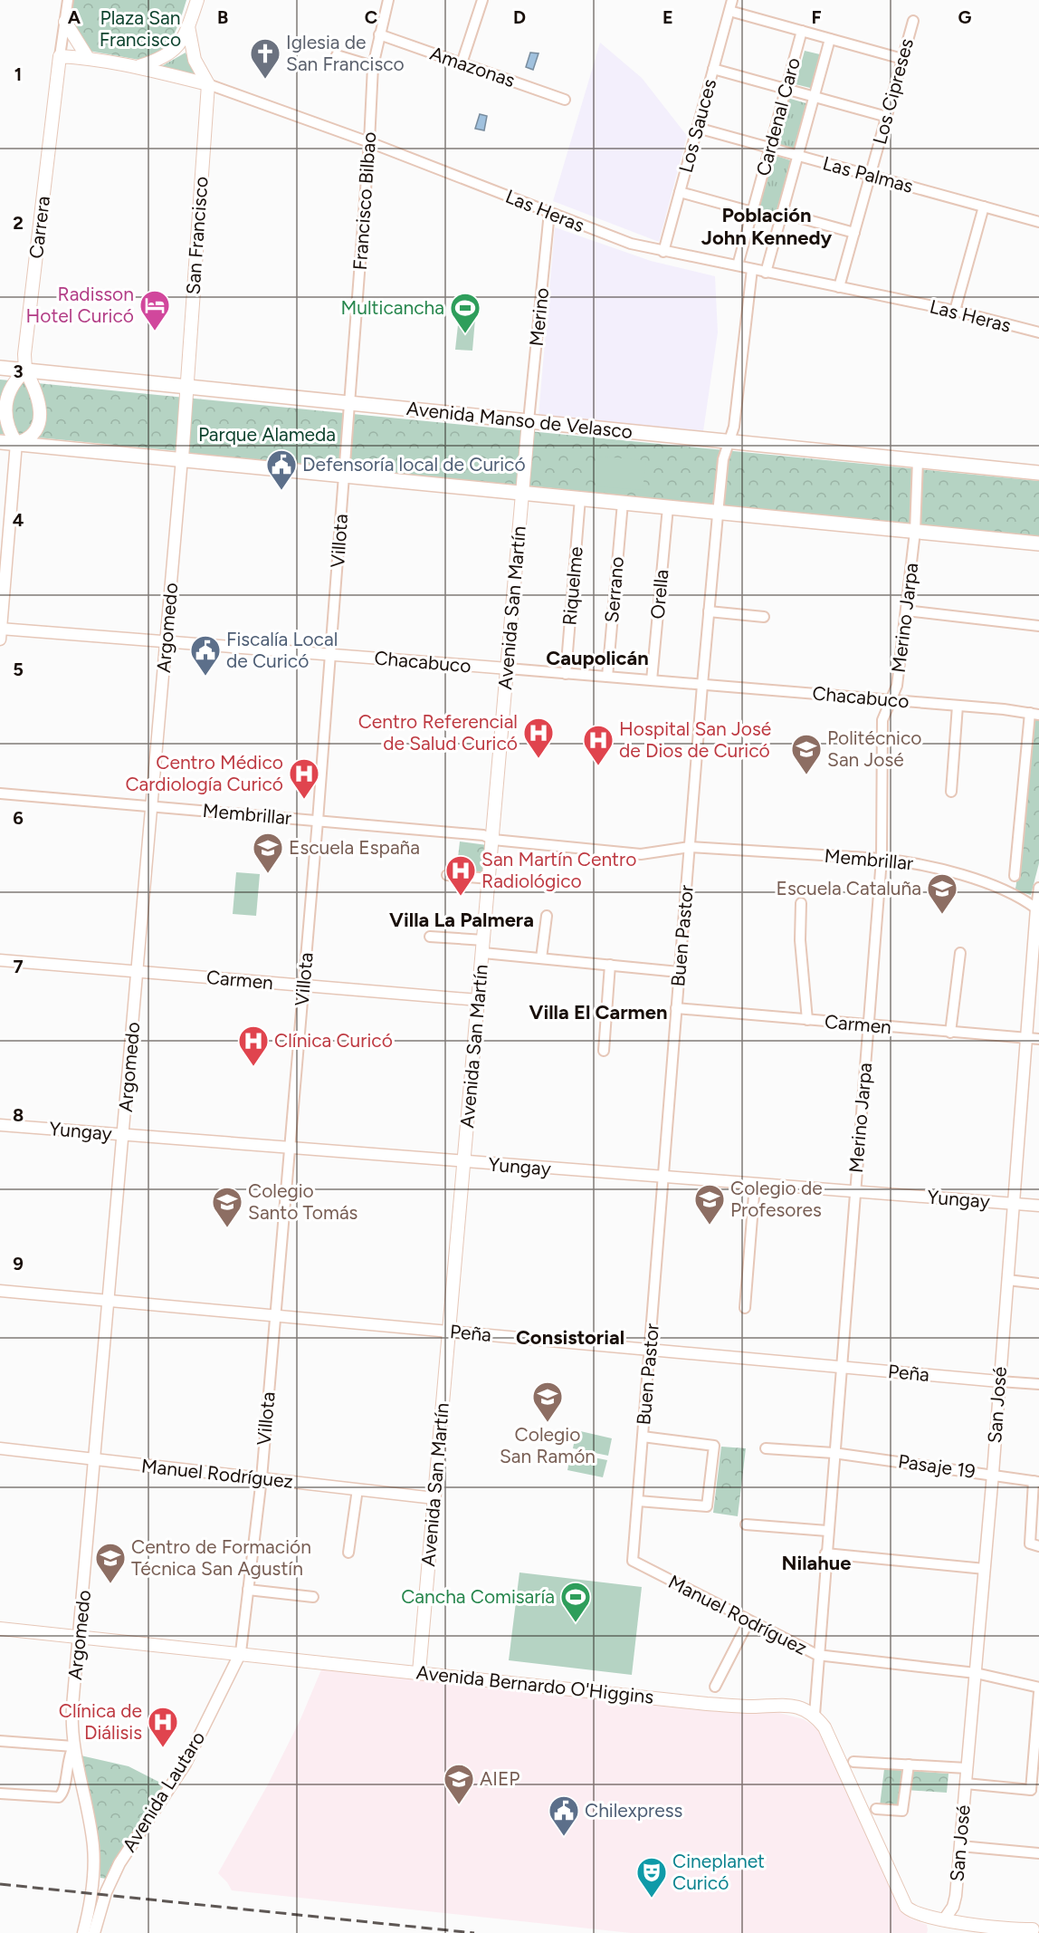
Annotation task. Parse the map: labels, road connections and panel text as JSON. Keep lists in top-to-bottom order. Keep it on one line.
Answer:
{"streets":{"main road":["Las Heras","Carrera","San Francisco","Avenida Manso de Velasco","Avenida San Martín","Argomedo","Avenida Bernardo O'Higgins"],"street":["Amazonas","Los Cipreses","Cardenal Caro","Los Sauces","Las Palmas","Francisco Bilbao","Merino","Villota","Riquelme","Serrano","Orella","Merino Jarpa","Chacabuco","Membrillar","Buen Pastor","Carmen","Yungay","Peña","San José","Pasaje 19","Manuel Rodríguez","Avenida Lautaro"]},"crossings":[["Amazonas","Francisco Bilbao"],["Los Cipreses","Las Palmas"],["Los Cipreses","Las Heras"],["Cardenal Caro","Las Palmas"],["Cardenal Caro","Las Heras"],["Los Sauces","Las Palmas"],["Los Sauces","Las Heras"],["Francisco Bilbao","Las Heras"],["Francisco Bilbao","Avenida Manso de Velasco"],["Francisco Bilbao","Villota"],["Las Heras","Carrera"],["Las Heras","San Francisco"],["Las Heras","Merino"],["Carrera","Avenida Manso de Velasco"],["San Francisco","Avenida Manso de Velasco"],["San Francisco","Argomedo"],["Merino","Avenida Manso de Velasco"],["Merino","Avenida San Martín"],["Avenida Manso de Velasco","Villota"],["Avenida Manso de Velasco","Avenida San Martín"],["Avenida Manso de Velasco","Merino Jarpa"],["Avenida Manso de Velasco","Argomedo"],["Avenida Manso de Velasco","Buen Pastor"],["Villota","Chacabuco"],["Villota","Membrillar"],["Villota","Carmen"],["Villota","Yungay"],["Villota","Peña"],["Villota","Manuel Rodríguez"],["Villota","Avenida Bernardo O'Higgins"],["Villota","Avenida Lautaro"],["Riquelme","Chacabuco"],["Serrano","Chacabuco"],["Orella","Chacabuco"],["Avenida San Martín","Chacabuco"],["Avenida San Martín","Membrillar"],["Avenida San Martín","Carmen"],["Avenida San Martín","Yungay"],["Avenida San Martín","Peña"],["Avenida San Martín","Manuel Rodríguez"],["Avenida San Martín","Avenida Bernardo O'Higgins"],["Merino Jarpa","Chacabuco"],["Merino Jarpa","Membrillar"],["Merino Jarpa","Carmen"],["Merino Jarpa","Yungay"],["Merino Jarpa","Peña"],["Merino Jarpa","Pasaje 19"],["Merino Jarpa","Manuel Rodríguez"],["Merino Jarpa","Avenida Bernardo O'Higgins"],["Argomedo","Chacabuco"],["Argomedo","Membrillar"],["Argomedo","Carmen"],["Argomedo","Yungay"],["Argomedo","Peña"],["Argomedo","Manuel Rodríguez"],["Argomedo","Avenida Bernardo O'Higgins"],["Chacabuco","Buen Pastor"],["Membrillar","Buen Pastor"],["Membrillar","San José"],["Buen Pastor","Carmen"],["Buen Pastor","Yungay"],["Buen Pastor","Peña"],["Buen Pastor","Manuel Rodríguez"],["Carmen","San José"],["Yungay","San José"],["Peña","San José"],["San José","Pasaje 19"],["San José","Manuel Rodríguez"],["Avenida Bernardo O'Higgins","Avenida Lautaro"]],"districts":["Población John Kennedy","Caupolicán","Villa La Palmera","Villa El Carmen","Consistorial","Nilahue"],"parks":["Plaza San Francisco","Parque Alameda"],"places":{"church":["Iglesia de San Francisco"],"hotel":["Radisson Hotel Curicó"],"sports":["Multicancha","Cancha Comisaría"],"public building":["Defensoría local de Curicó","Fiscalía Local de Curicó","Chilexpress"],"hospital":["Centro Referencial de Salud Curicó","Hospital San José de Dios de Curicó","Centro Médico Cardiología Curicó","San Martín Centro Radiológico","Clínica Curicó","Clínica de Diálisis"],"school or university":["Politécnico San José","Escuela España","Escuela Cataluña","Colegio de Profesores","Colegio Santo Tomás","Colegio San Ramón","Centro de Formación Técnica San Agustín","AIEP"],"theatre":["Cineplanet Curicó"]},"grid":{"columns":["A","B","C","D","E","F","G"],"rows":["1","2","3","4","5","6","7","8","9"]}}
